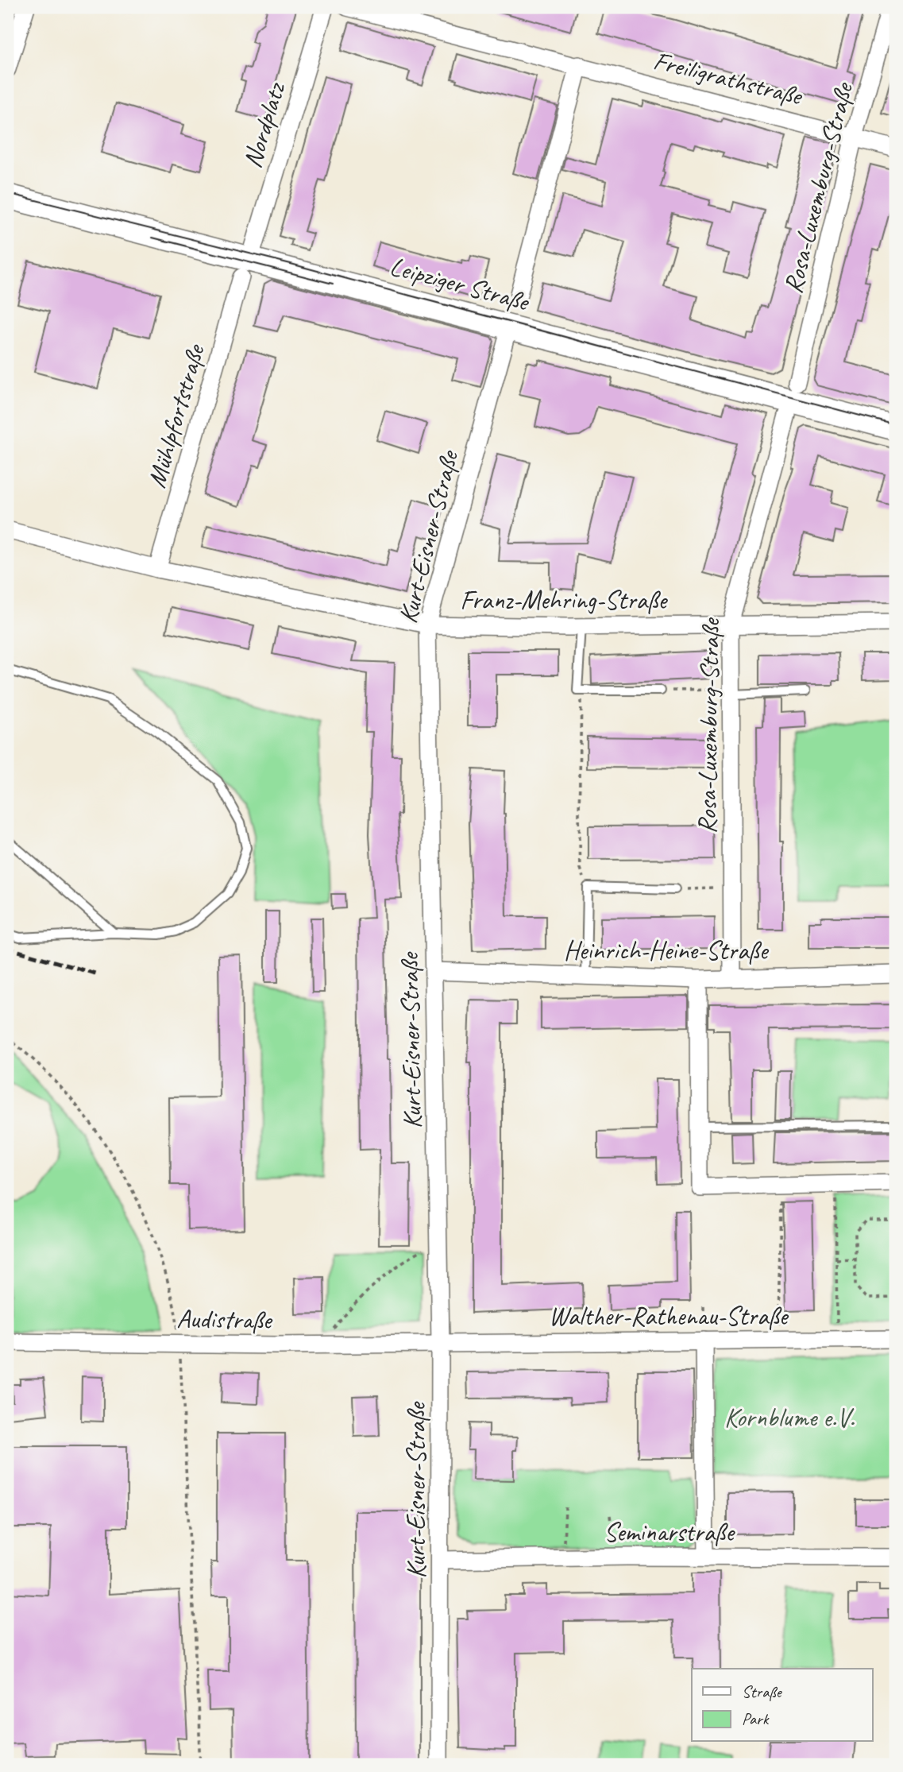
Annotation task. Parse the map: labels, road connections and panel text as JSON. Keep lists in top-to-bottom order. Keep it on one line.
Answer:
{"streets":{"street":["Freiligrathstraße","Nordplatz","Rosa-Luxemburg-Straße","Leipziger Straße","Mühlpfortstraße","Kurt-Eisner-Straße","Franz-Mehring-Straße","Heinrich-Heine-Straße","Walther-Rathenau-Straße","Audistraße","Seminarstraße"]},"crossings":[["Freiligrathstraße","Rosa-Luxemburg-Straße"],["Nordplatz","Leipziger Straße"],["Nordplatz","Mühlpfortstraße"],["Rosa-Luxemburg-Straße","Franz-Mehring-Straße"],["Rosa-Luxemburg-Straße","Heinrich-Heine-Straße"],["Leipziger Straße","Mühlpfortstraße"],["Leipziger Straße","Kurt-Eisner-Straße"],["Mühlpfortstraße","Franz-Mehring-Straße"],["Kurt-Eisner-Straße","Franz-Mehring-Straße"],["Kurt-Eisner-Straße","Heinrich-Heine-Straße"],["Kurt-Eisner-Straße","Walther-Rathenau-Straße"],["Kurt-Eisner-Straße","Audistraße"],["Kurt-Eisner-Straße","Seminarstraße"],["Walther-Rathenau-Straße","Audistraße"]],"parks":["Kornblume e.V."],"legend":["Straße","Park"]}
